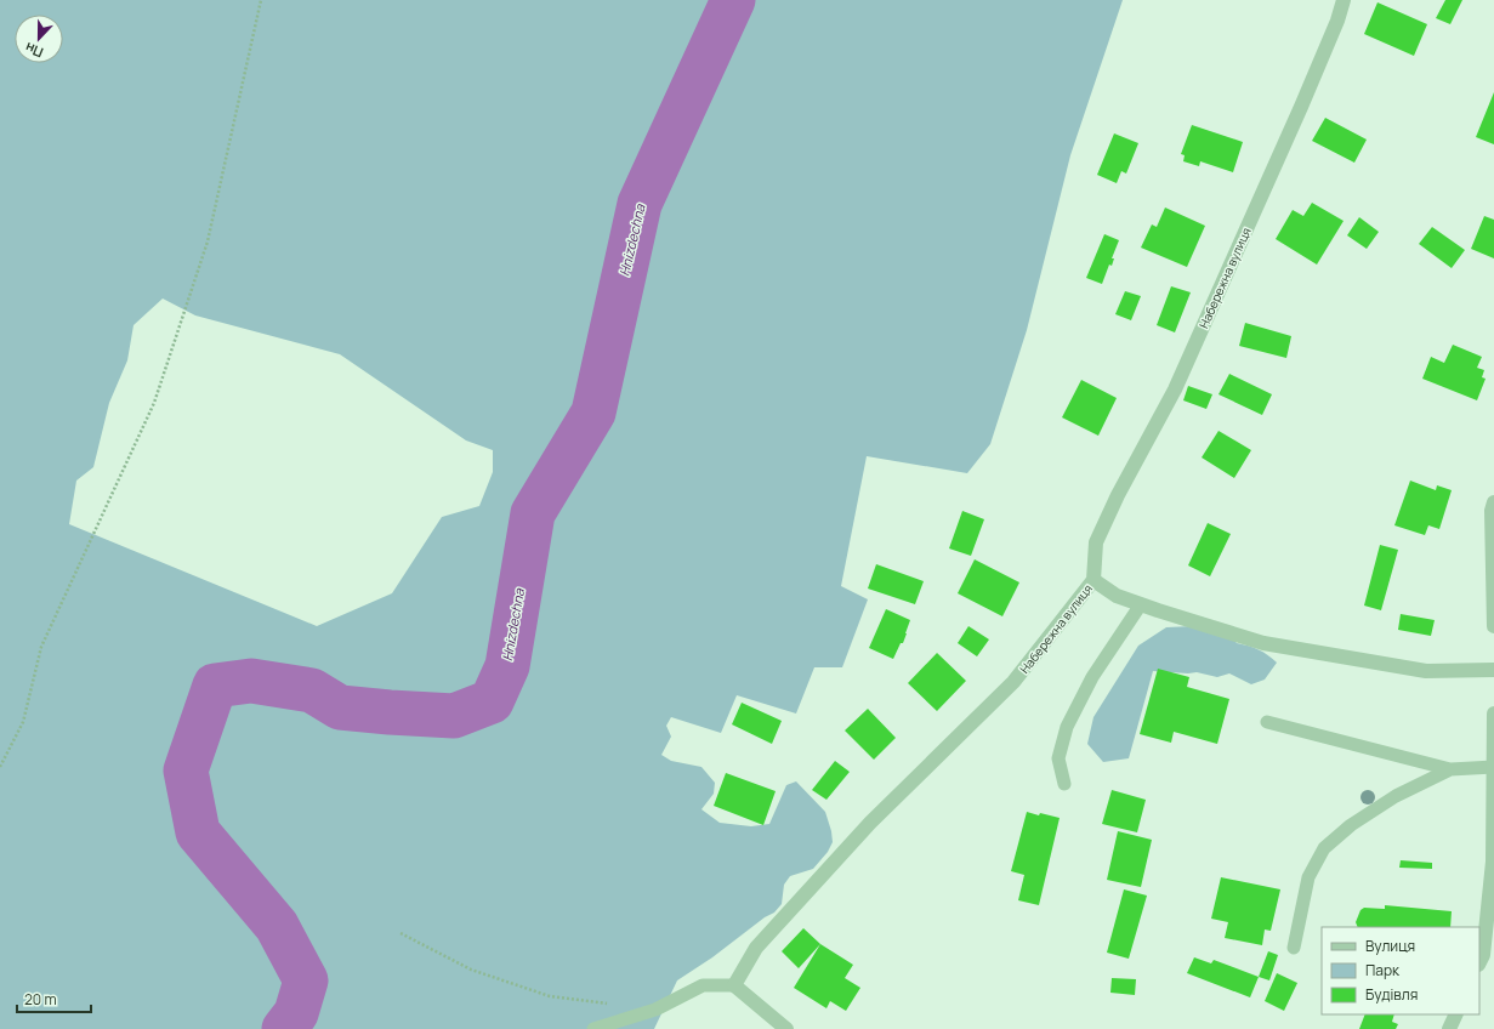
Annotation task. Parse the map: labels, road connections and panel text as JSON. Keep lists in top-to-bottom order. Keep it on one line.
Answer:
{"streets":{"street":["Набережна вулиця"]},"water":["Hnizdechna"],"legend":["Вулиця","Парк","Будівля"],"scale_bar":"20 m","north":"bottom"}
